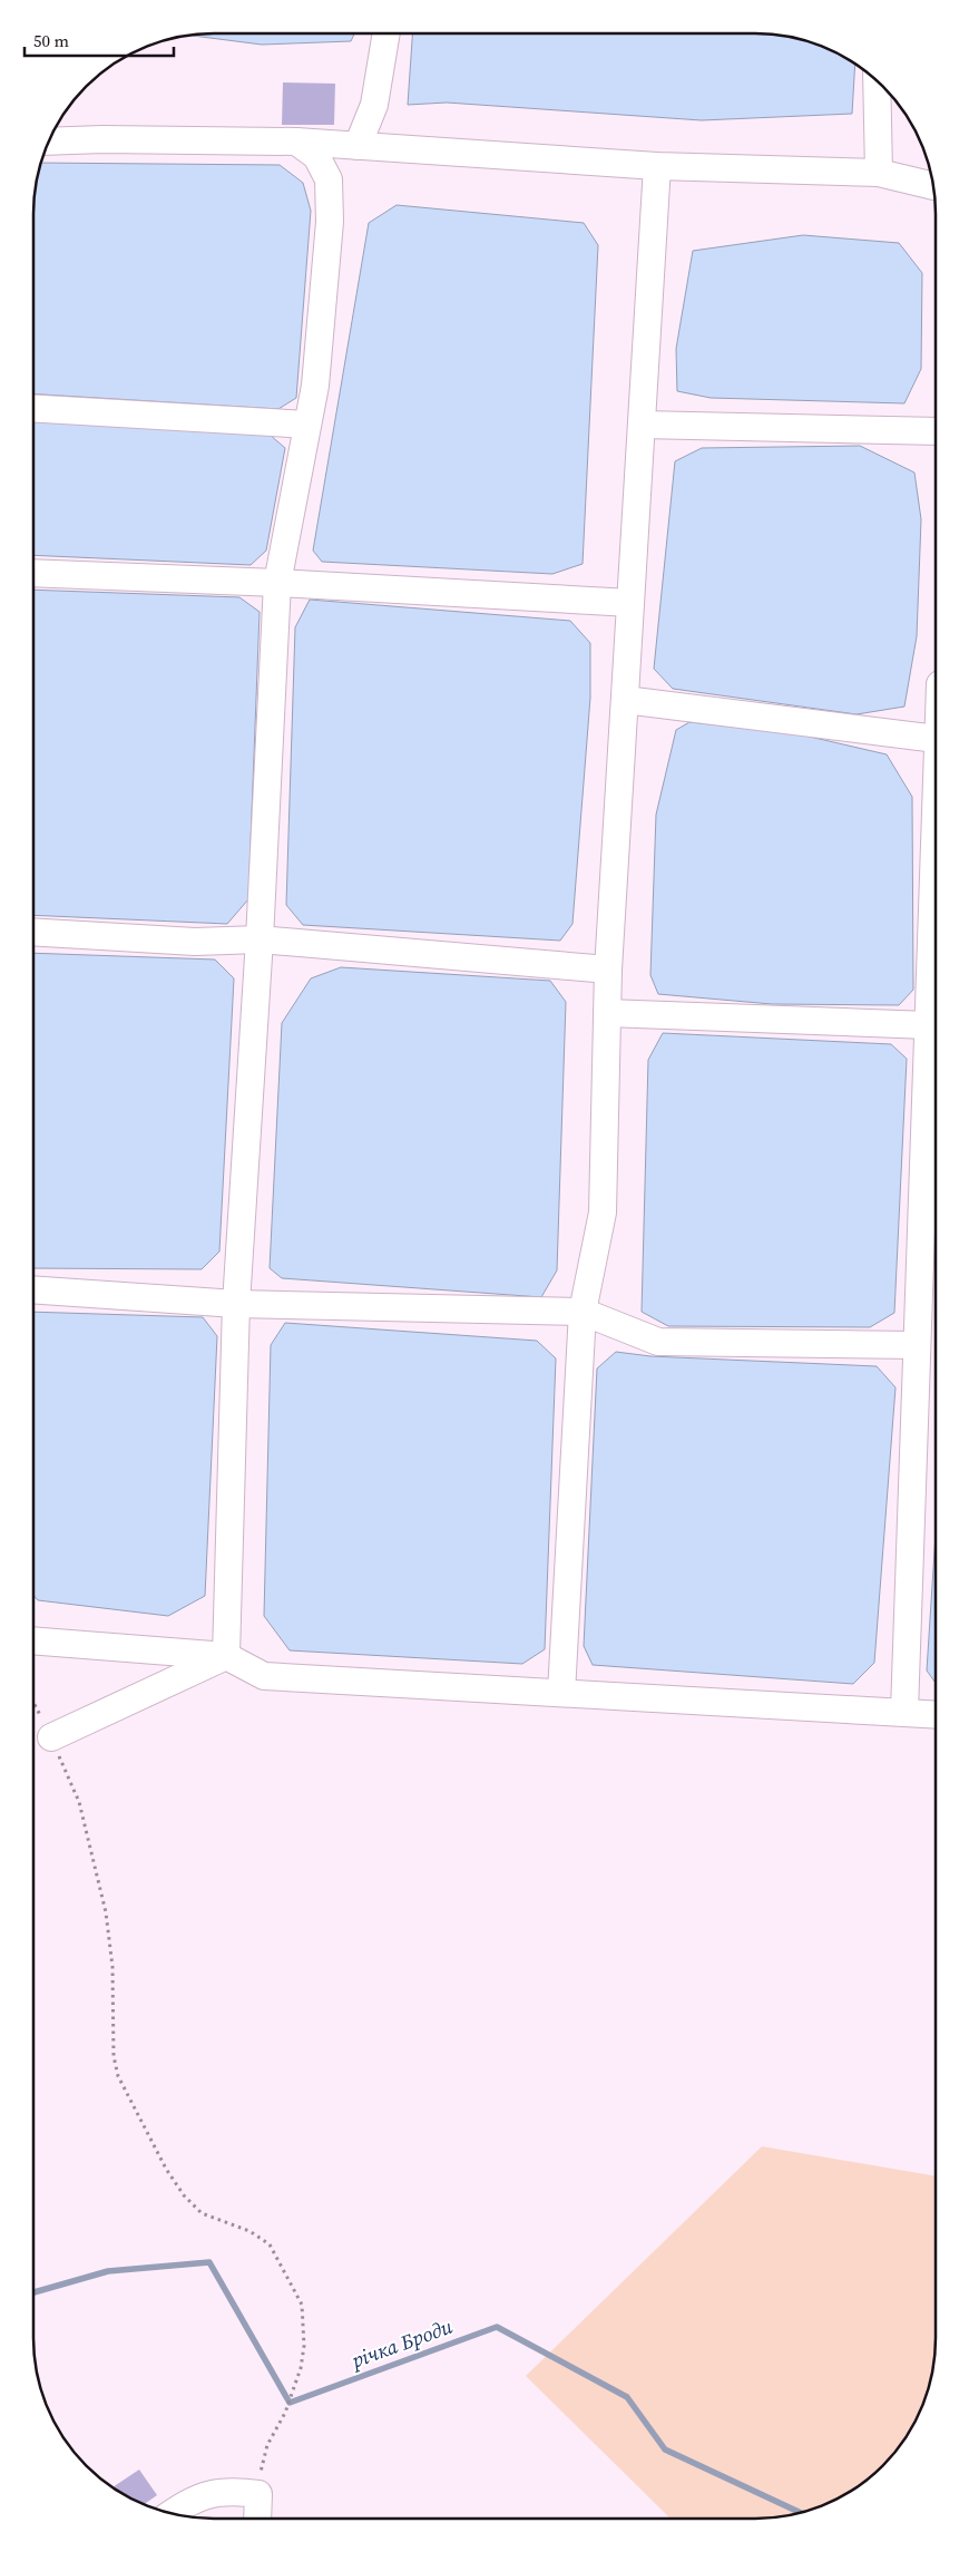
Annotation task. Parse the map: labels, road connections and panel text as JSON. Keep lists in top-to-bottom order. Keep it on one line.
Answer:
{"water":["річка Броди"],"scale_bar":"50 m"}
